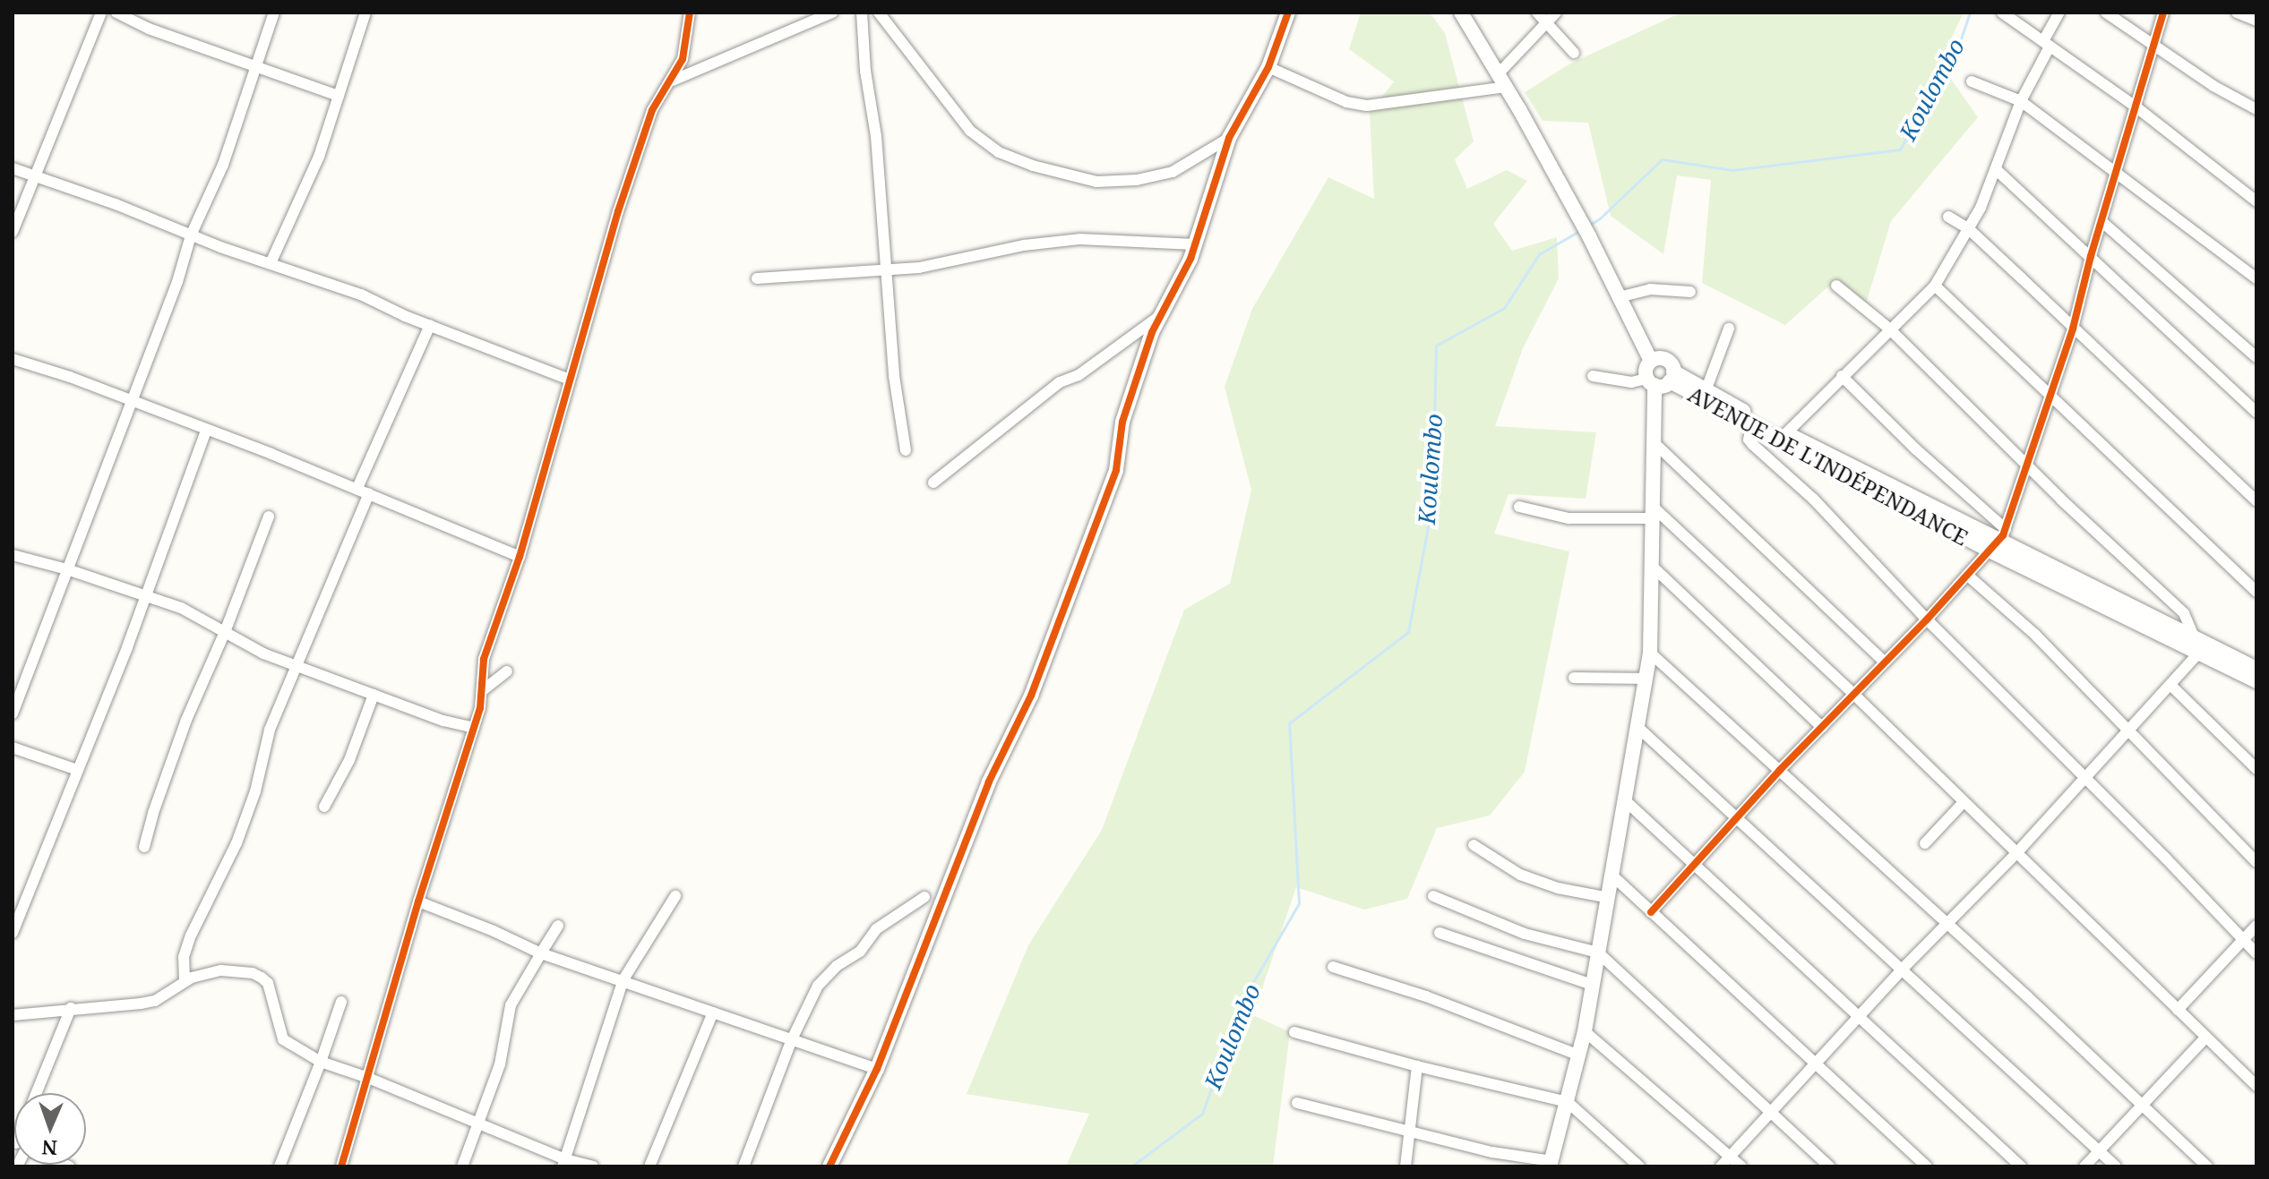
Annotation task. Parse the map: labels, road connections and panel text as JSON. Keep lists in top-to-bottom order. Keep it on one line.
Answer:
{"streets":{"street":["AVENUE DE L'INDÉPENDANCE"]},"water":["Koulombo"],"north":"bottom"}
